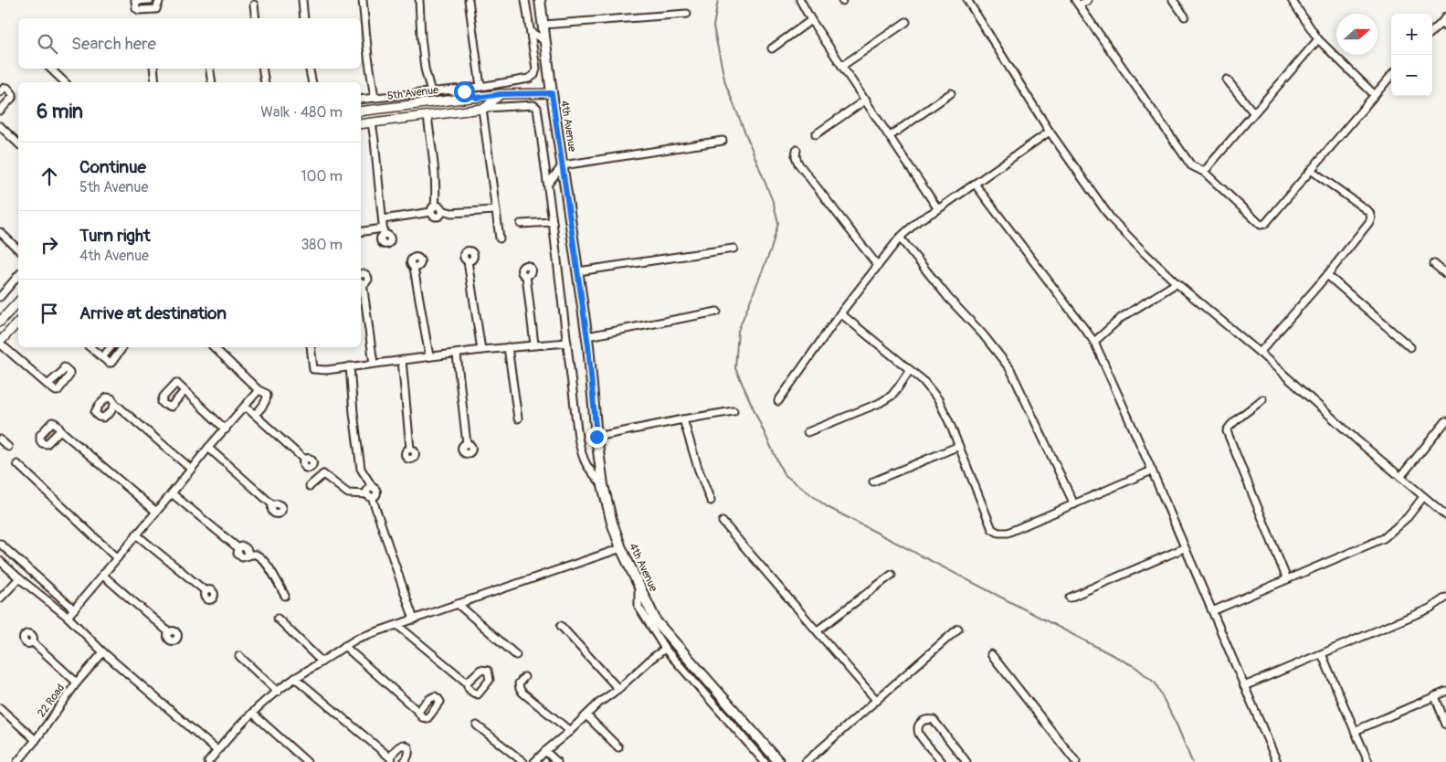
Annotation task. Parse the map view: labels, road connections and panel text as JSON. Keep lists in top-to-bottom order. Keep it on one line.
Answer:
{"streets":{"main road":["4th Avenue"],"street":["5th Avenue","22 Road"]},"crossings":[["5th Avenue","4th Avenue"]],"north":"right","page":{"map_buttons":["+","−"],"search":"Search here","heading":["6 min","Walk · 480 m"],"list":[["Continue","5th Avenue","100 m"],["Turn right","4th Avenue","380 m"],"Arrive at destination"]}}
